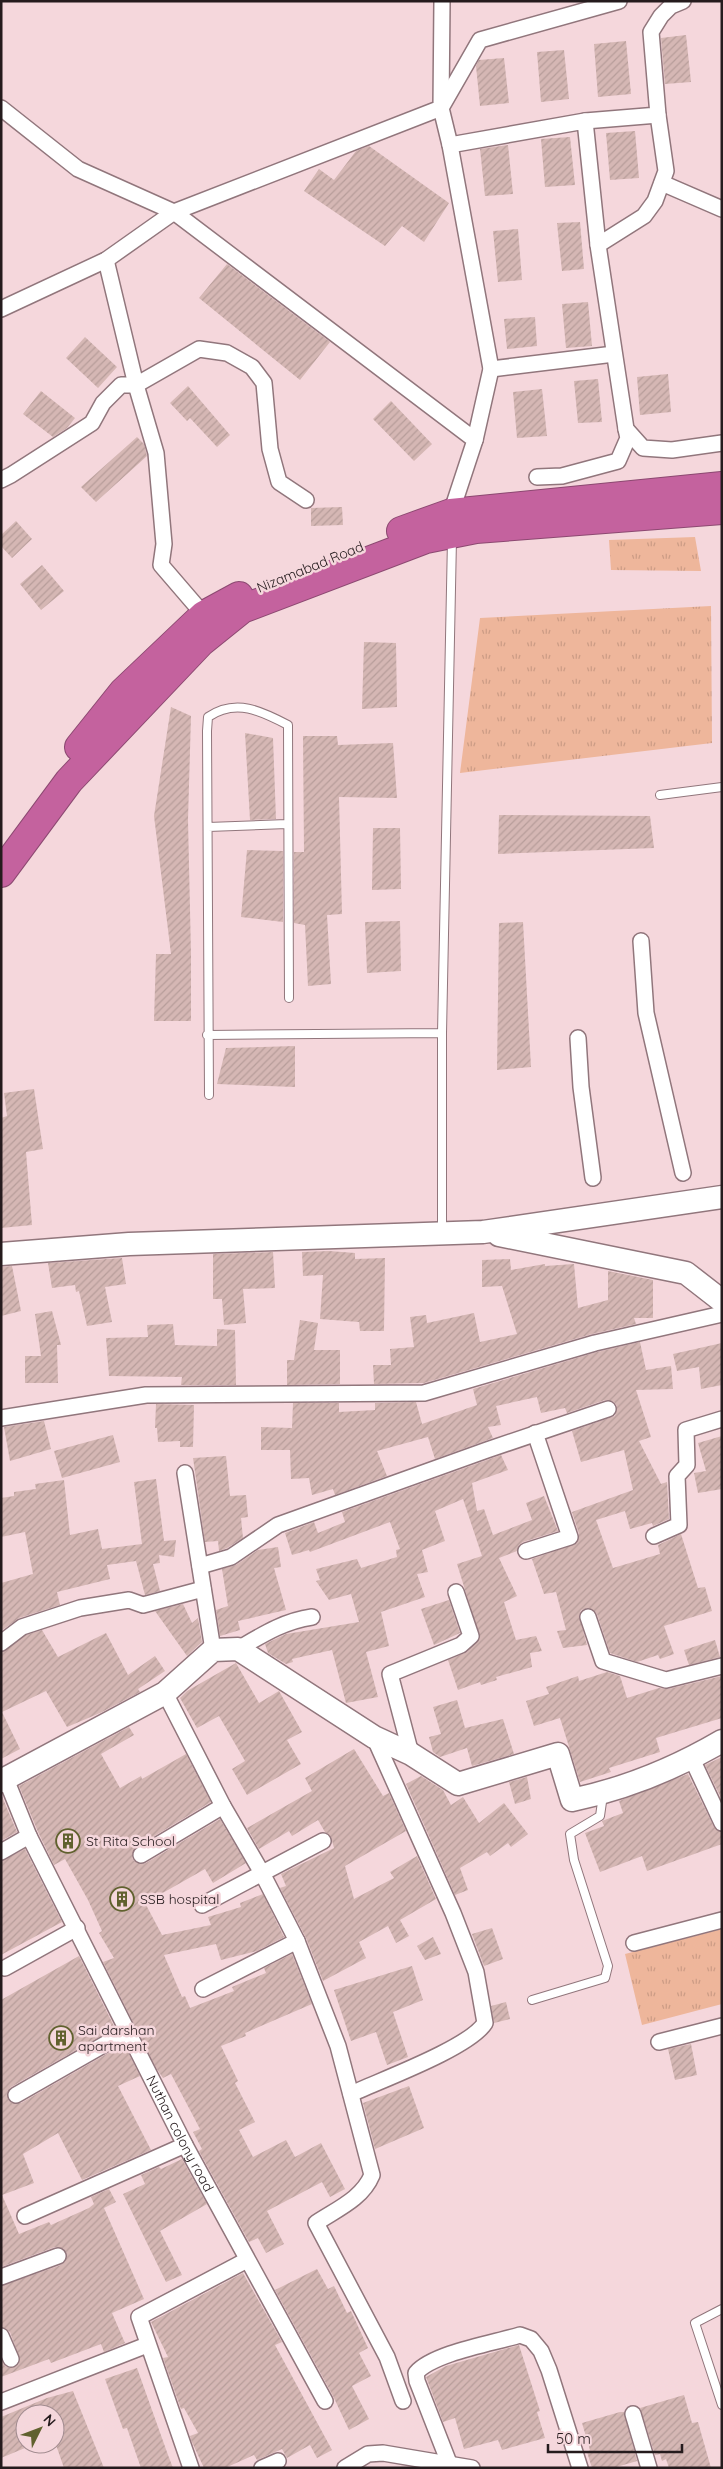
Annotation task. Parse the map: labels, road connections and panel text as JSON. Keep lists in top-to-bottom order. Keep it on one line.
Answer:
{"streets":{"highway":["Nizamabad Road"],"street":["Nuthan colony road"]},"places":{"building":["St Rita School","SSB hospital","Sai darshan apartment"]},"scale_bar":"50 m","north":"top right"}
